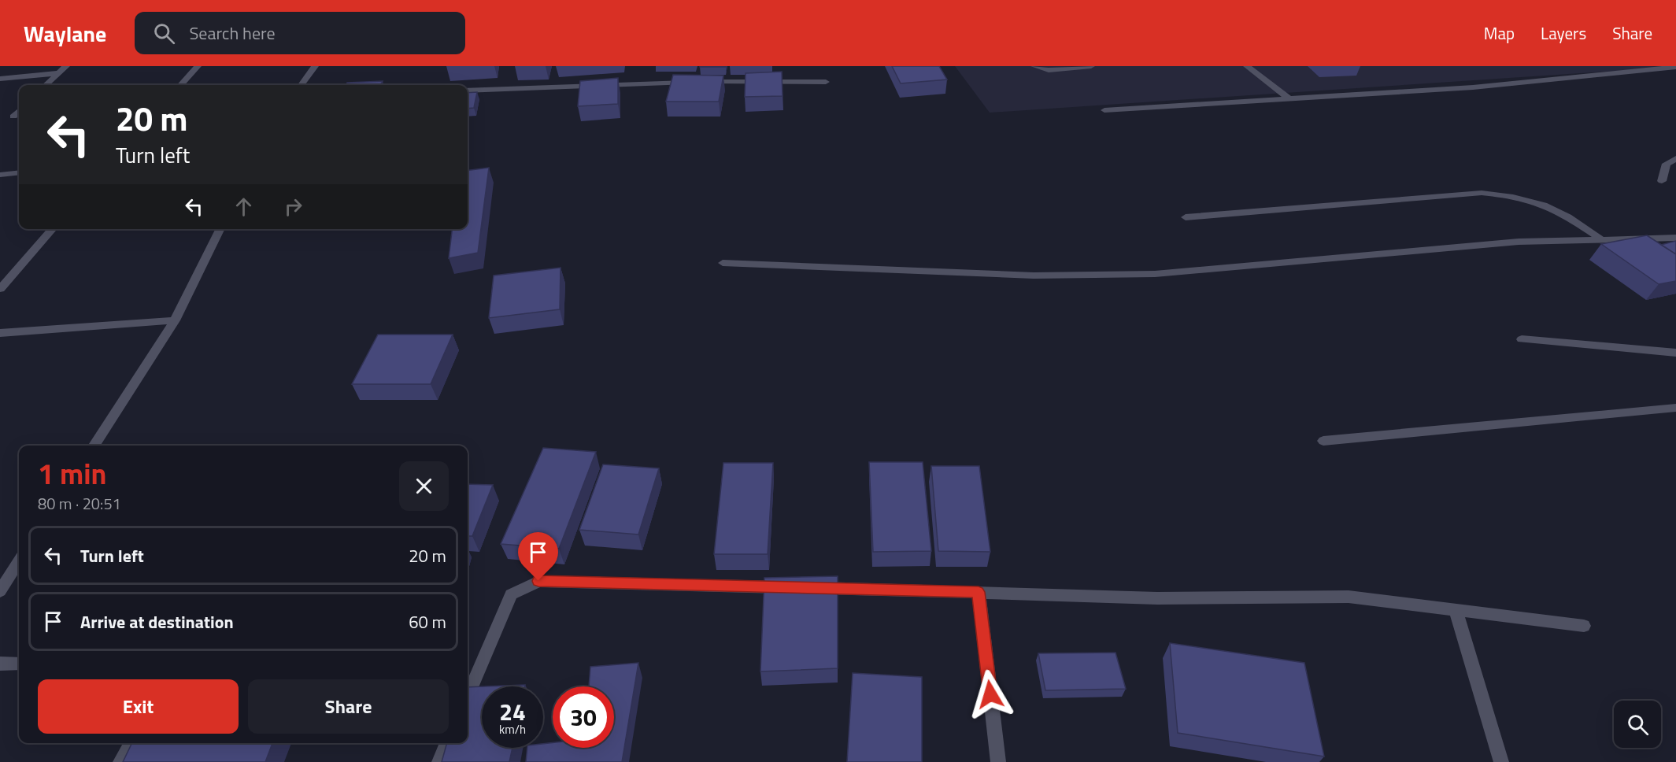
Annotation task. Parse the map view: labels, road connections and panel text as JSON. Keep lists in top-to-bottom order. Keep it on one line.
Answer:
{"page":{"header":"Waylane","search":"Search here","nav":["Map","Layers","Share"],"turn":["20 m","Turn left"],"heading":["1 min","80 m · 20:51"],"list":[{"name":"Turn left","value":"20 m"},{"name":"Arrive at destination","value":"60 m"}],"buttons":["Exit","Share"],"speed":"24 km/h","limit":"30"}}
